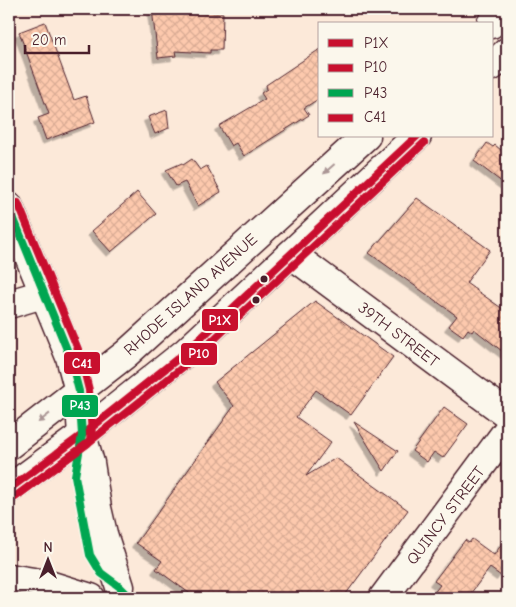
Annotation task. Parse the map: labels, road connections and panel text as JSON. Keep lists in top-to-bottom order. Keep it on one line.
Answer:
{"streets":{"main road":["RHODE ISLAND AVENUE","39TH STREET","QUINCY STREET"]},"lines":["transit line P1X","transit line P10","transit line C41","transit line P43"],"legend":["P1X","P10","P43","C41"],"scale_bar":"20 m","north":"top"}
